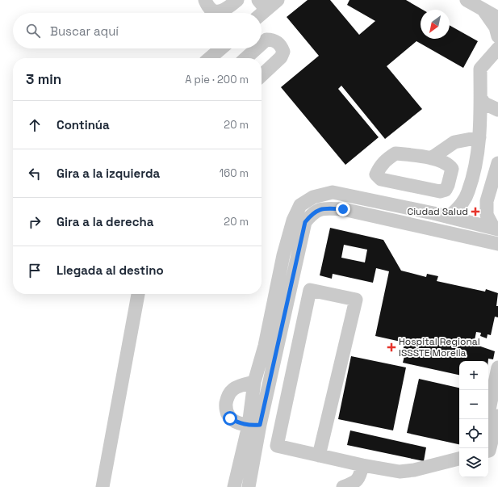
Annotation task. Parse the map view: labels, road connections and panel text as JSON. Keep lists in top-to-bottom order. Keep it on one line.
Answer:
{"places":{"health":["Ciudad Salud","Hospital Regional ISSSTE Morelia"]},"north":"bottom left","page":{"search":"Buscar aquí","heading":["3 min","A pie · 200 m"],"list":[["Continúa","20 m"],["Gira a la izquierda","160 m"],["Gira a la derecha","20 m"],"Llegada al destino"],"map_buttons":["+","−"]}}
